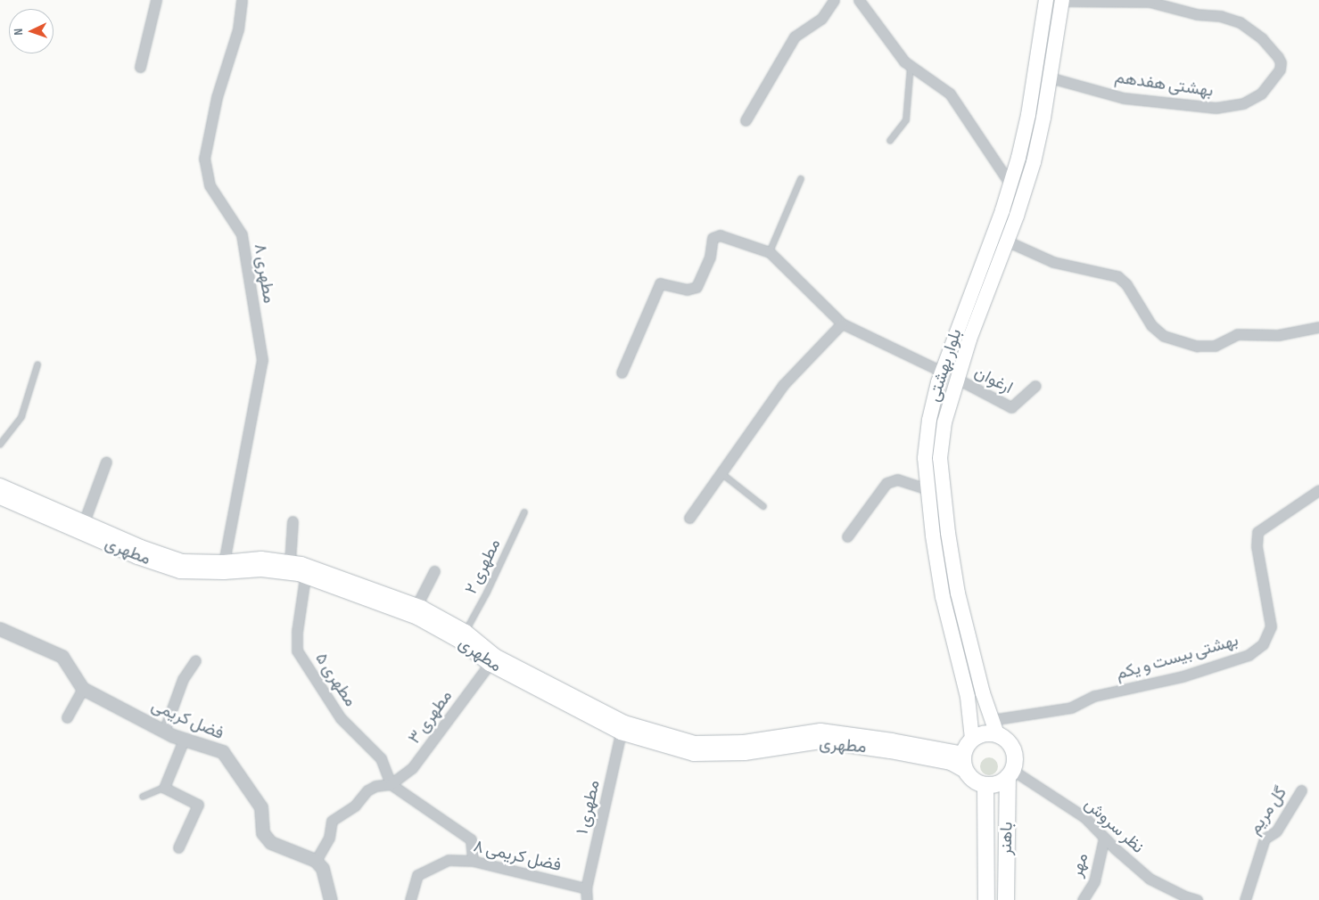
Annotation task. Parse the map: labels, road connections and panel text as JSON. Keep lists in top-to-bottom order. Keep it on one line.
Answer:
{"streets":{"main road":["بلوار بهشتی","مطهری","باهنر"],"street":["بهشتی هفدهم","مطهری ۸","ارغوان","بهشتی بیست و یکم","مطهری ۵","مطهری ۳","فضل کریمی","مطهری ۱","گل مریم","نظر سروش","فضل کریمی ۸","مهر"],"lane":["مطهری ۲"]},"crossings":[["بهشتی هفدهم","بلوار بهشتی"],["مطهری ۸","مطهری"],["بلوار بهشتی","ارغوان"],["بلوار بهشتی","مطهری"],["بلوار بهشتی","بهشتی بیست و یکم"],["بلوار بهشتی","نظر سروش"],["بلوار بهشتی","باهنر"],["مطهری","مطهری ۲"],["مطهری","بهشتی بیست و یکم"],["مطهری","مطهری ۵"],["مطهری","مطهری ۳"],["مطهری","مطهری ۱"],["مطهری","نظر سروش"],["مطهری","باهنر"],["بهشتی بیست و یکم","نظر سروش"],["بهشتی بیست و یکم","باهنر"],["مطهری ۵","مطهری ۳"],["مطهری ۱","فضل کریمی ۸"],["نظر سروش","باهنر"],["نظر سروش","مهر"]],"north":"left"}
